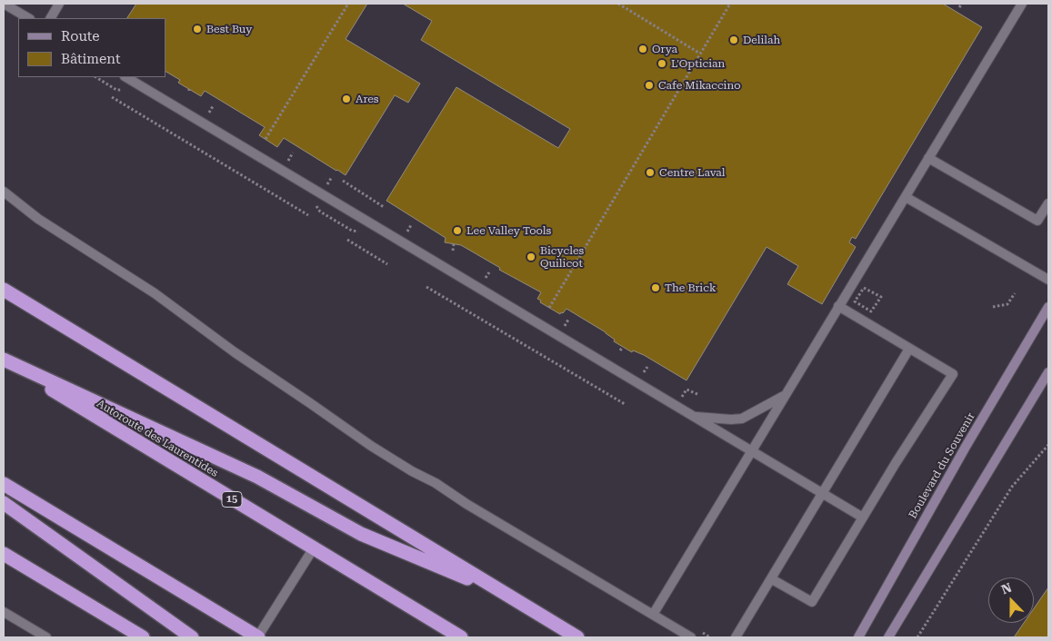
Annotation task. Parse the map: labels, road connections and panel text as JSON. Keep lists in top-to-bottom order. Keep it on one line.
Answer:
{"streets":{"highway":["Autoroute des Laurentides","15"],"street":["Boulevard du Souvenir"]},"places":["Best Buy","Delilah","Orya","L'Optician","Cafe Mikaccino","Ares","Centre Laval","Lee Valley Tools","Bicycles Quilicot","The Brick"],"legend":["Route","Bâtiment"],"north":"top"}
